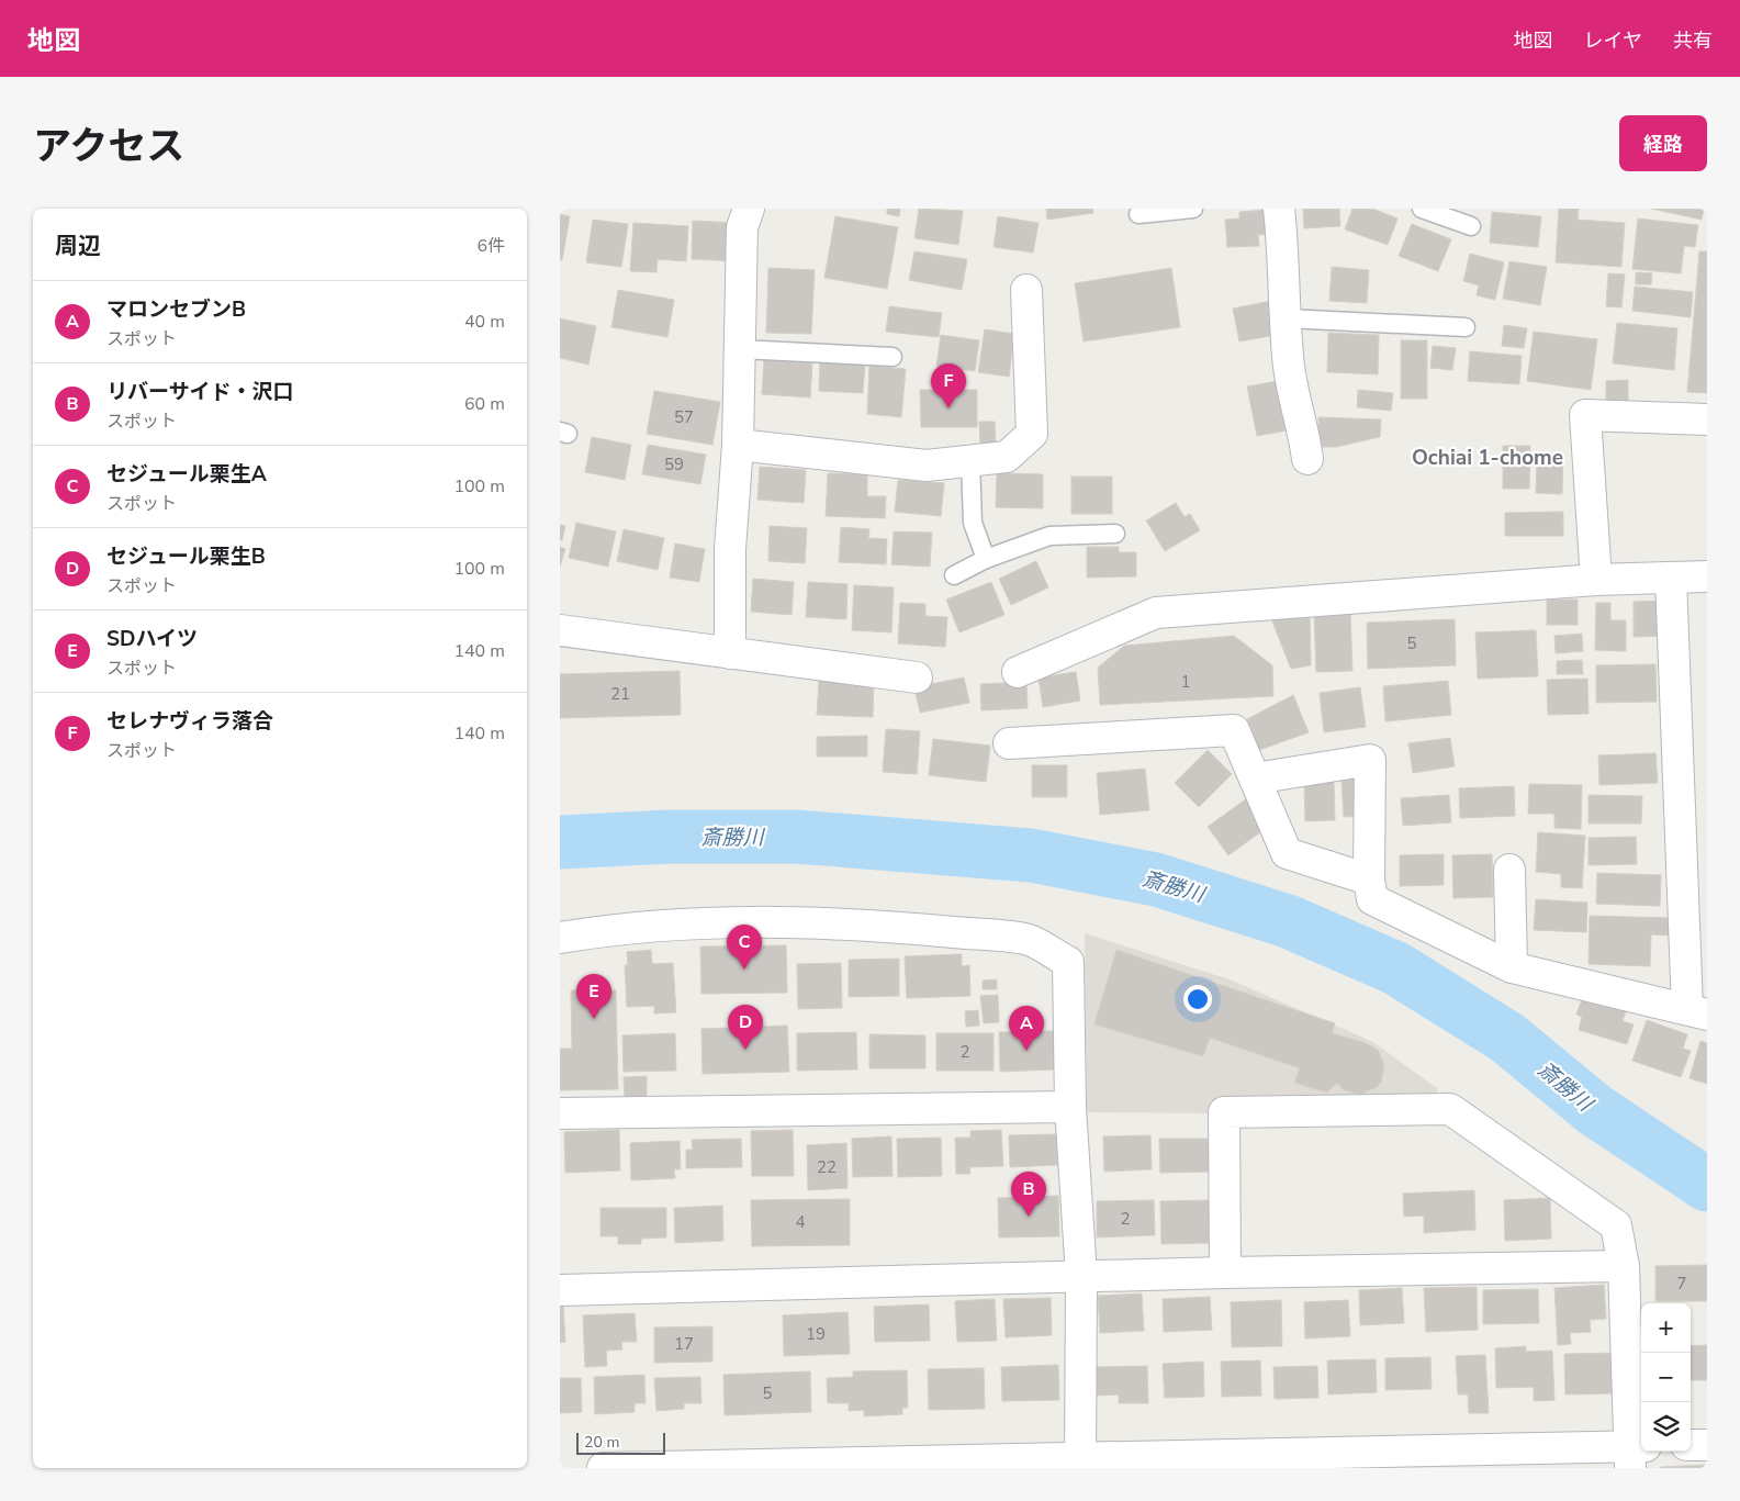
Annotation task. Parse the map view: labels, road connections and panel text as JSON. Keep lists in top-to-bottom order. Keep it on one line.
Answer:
{"districts":["Ochiai 1-chome"],"water":["斎勝川"],"house_numbers":["57","59","5","1","21","2","22","2","4","7","19","17","5"],"scale_bar":"20 m","page":{"header":"地図","nav":["地図","レイヤ","共有"],"title":"アクセス","buttons":"経路","heading":["周辺","6件"],"list":[{"mark":"A","name":"マロンセブンB","note":"スポット","value":"40 m"},{"mark":"B","name":"リバーサイド・沢口","note":"スポット","value":"60 m"},{"mark":"C","name":"セジュール栗生A","note":"スポット","value":"100 m"},{"mark":"D","name":"セジュール栗生B","note":"スポット","value":"100 m"},{"mark":"E","name":"SDハイツ","note":"スポット","value":"140 m"},{"mark":"F","name":"セレナヴィラ落合","note":"スポット","value":"140 m"}],"pins":["F","C","E","D","A","B"],"map_buttons":["+","−"],"scale":"20 m"}}
